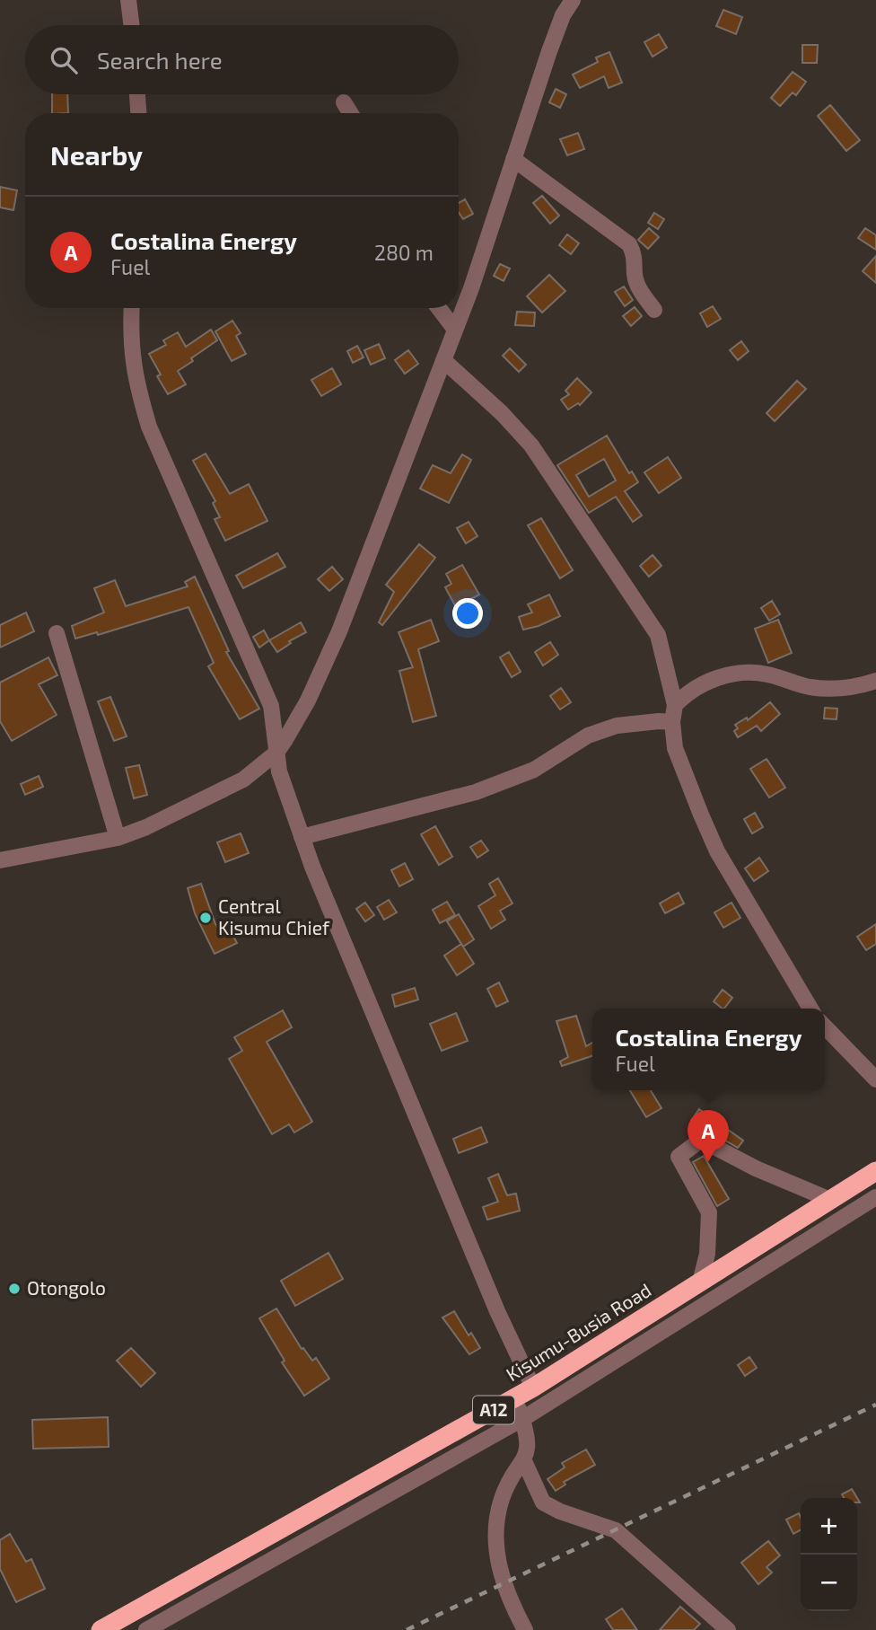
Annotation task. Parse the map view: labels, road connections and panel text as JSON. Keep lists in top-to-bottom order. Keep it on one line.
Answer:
{"streets":{"highway":["Kisumu-Busia Road","A12"]},"places":["Central Kisumu Chief","Otongolo"],"page":{"search":"Search here","heading":"Nearby","list":[{"mark":"A","name":"Costalina Energy","note":"Fuel","value":"280 m"}],"popup":["Costalina Energy","Fuel"],"pins":"A","map_buttons":["+","−"]}}
